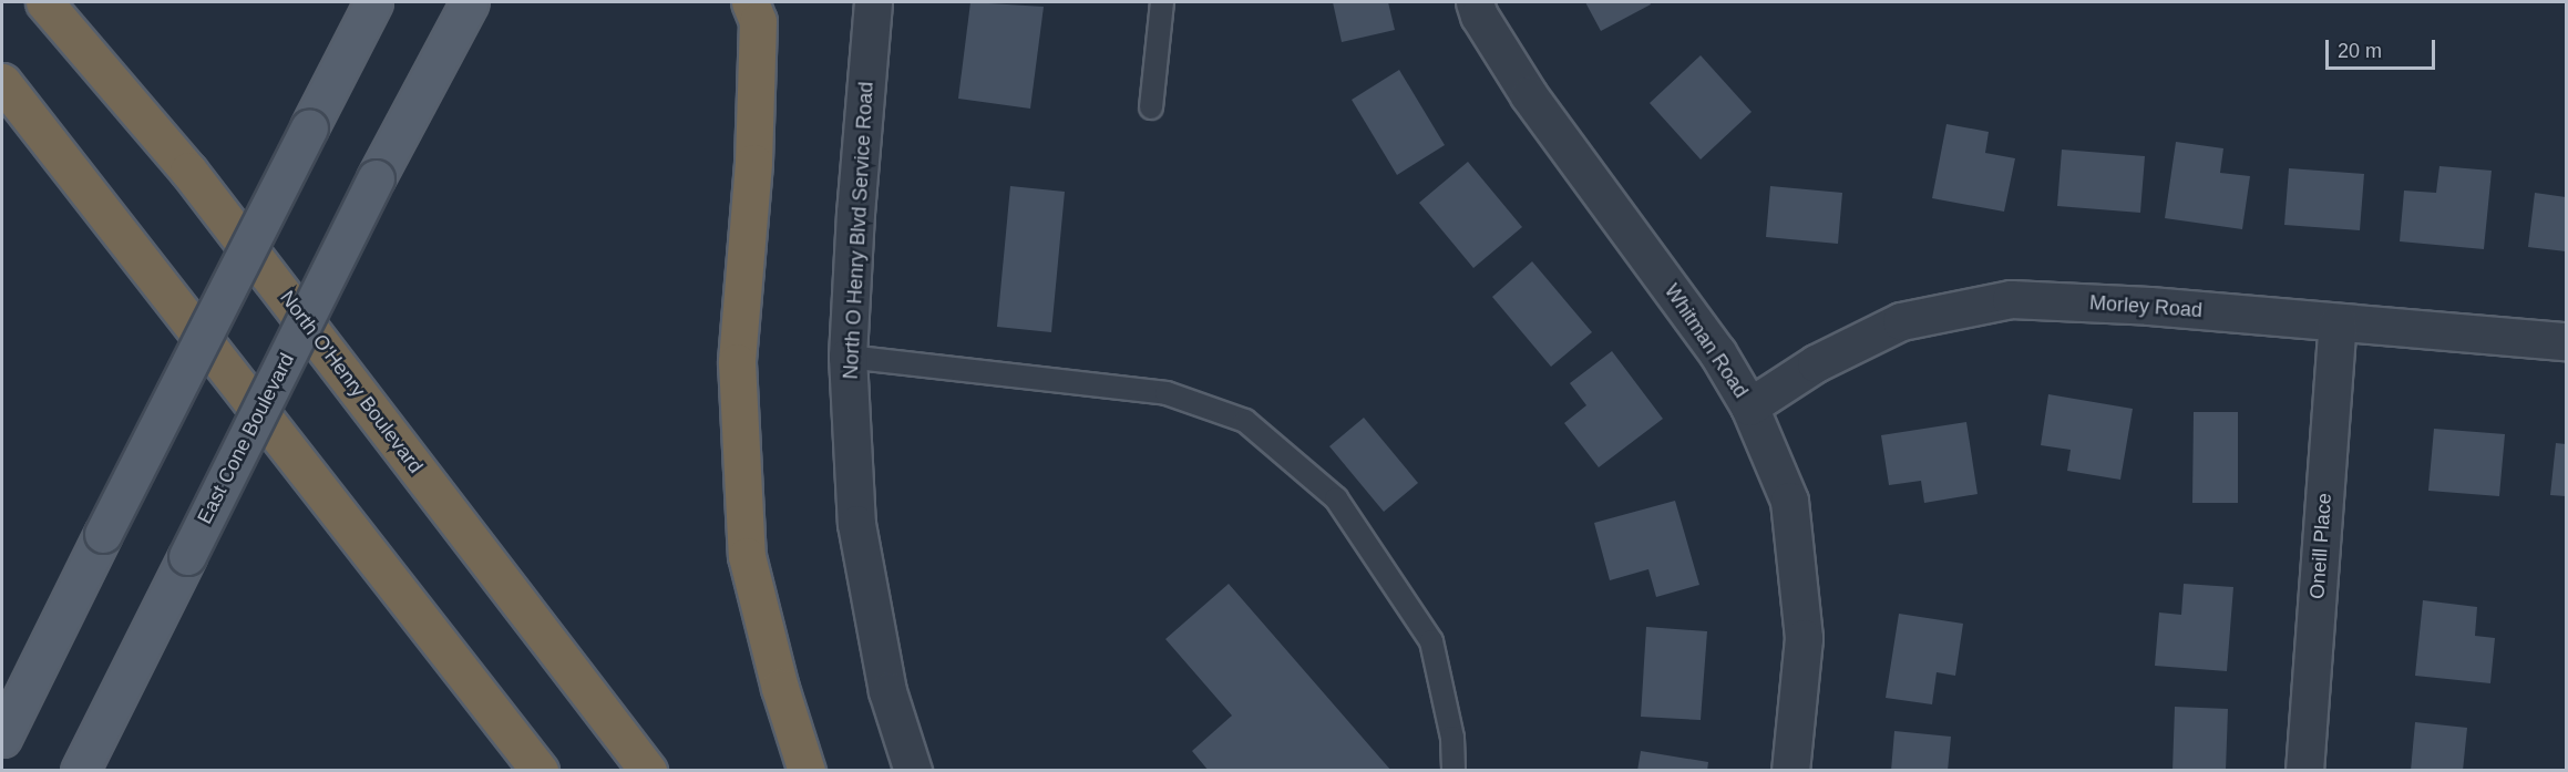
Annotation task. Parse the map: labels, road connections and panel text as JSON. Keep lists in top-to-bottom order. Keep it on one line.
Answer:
{"streets":{"highway":["North O'Henry Boulevard"],"main road":["East Cone Boulevard"],"street":["North O Henry Blvd Service Road","Morley Road","Whitman Road","Oneill Place"]},"crossings":[["Morley Road","Whitman Road"],["Morley Road","Oneill Place"]],"scale_bar":"20 m"}
